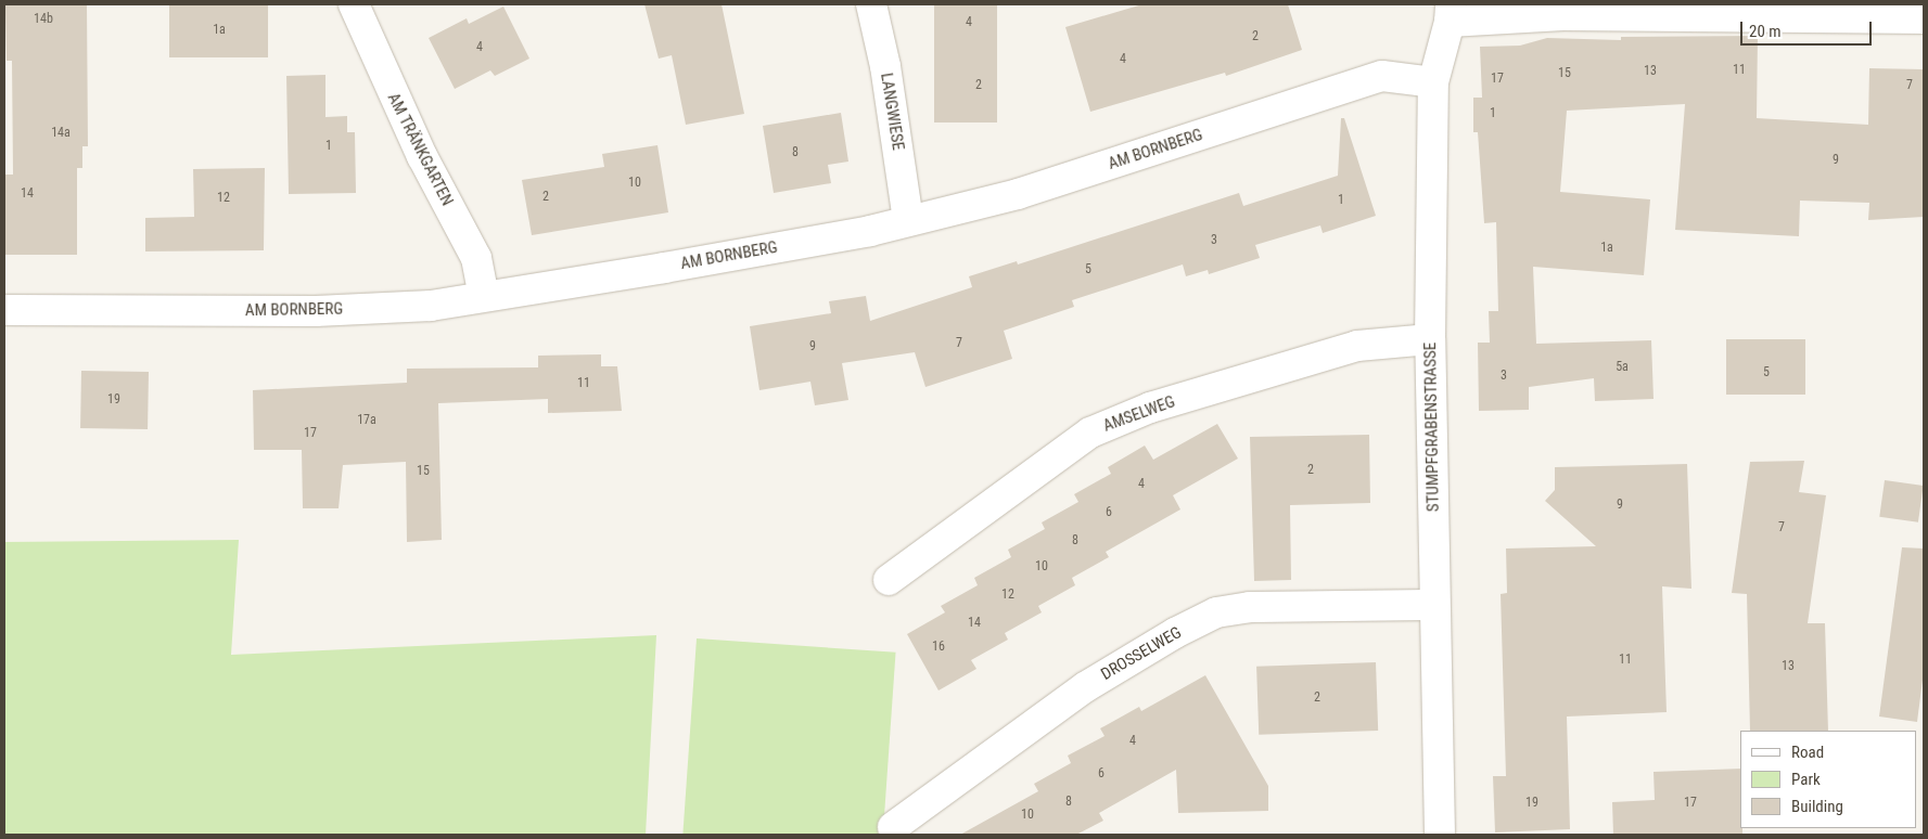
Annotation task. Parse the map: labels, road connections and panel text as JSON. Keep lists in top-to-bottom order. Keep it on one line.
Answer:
{"streets":{"street":["LANGWIESE","AM TRÄNKGARTEN","AM BORNBERG","AMSELWEG","STUMPFGRABENSTRASSE","DROSSELWEG"]},"crossings":[["LANGWIESE","AM BORNBERG"],["AM TRÄNKGARTEN","AM BORNBERG"],["AM BORNBERG","STUMPFGRABENSTRASSE"],["AMSELWEG","STUMPFGRABENSTRASSE"],["STUMPFGRABENSTRASSE","DROSSELWEG"]],"house_numbers":["14b","4","1a","2","4","4","11","13","15","17","2","7","1","14a","1","8","9","10","14","2","12","1","3","1a","5","7","9","5a","5","3","11","19","17a","17","2","15","4","9","6","7","8","10","12","14","16","11","13","2","4","6","8","19","17","10"],"legend":["Road","Park","Building"],"scale_bar":"20 m"}
